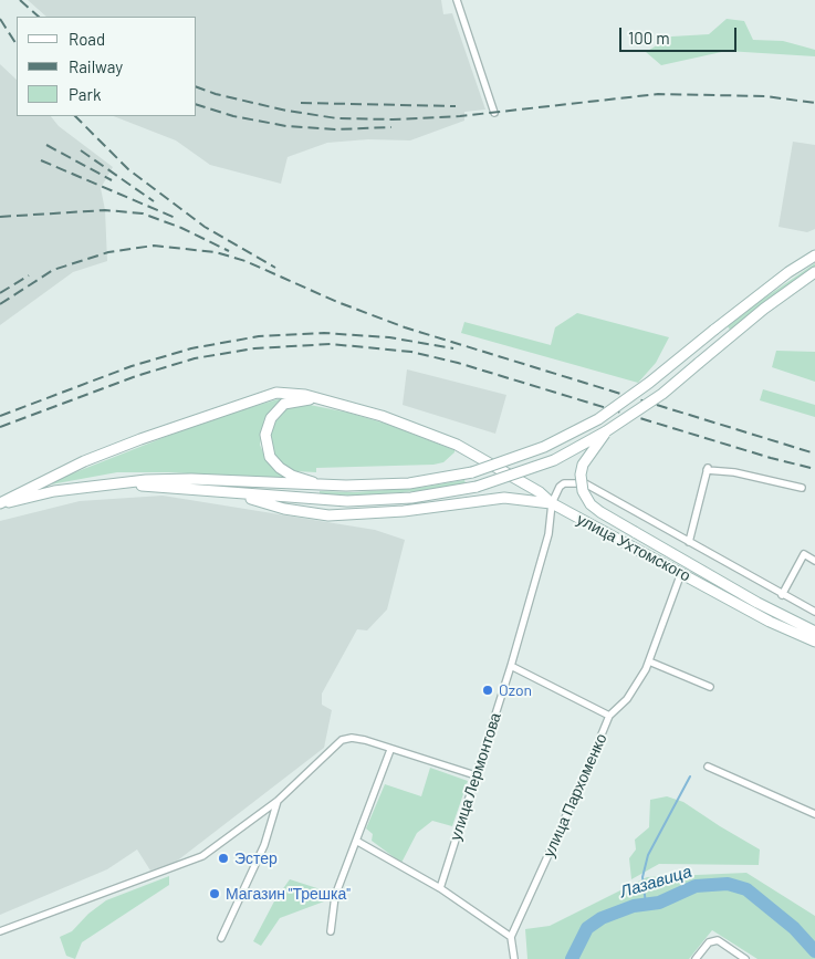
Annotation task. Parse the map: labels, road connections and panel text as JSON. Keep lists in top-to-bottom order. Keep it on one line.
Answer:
{"streets":{"main road":["улица Ухтомского"],"street":["улица Лермонтова","улица Пархоменко"]},"crossings":[["улица Ухтомского","улица Лермонтова"],["улица Ухтомского","улица Пархоменко"]],"water":["Лазавица"],"places":["Ozon","Эстер","Магазин \"Трешка\""],"legend":["Road","Railway","Park"],"scale_bar":"100 m"}
